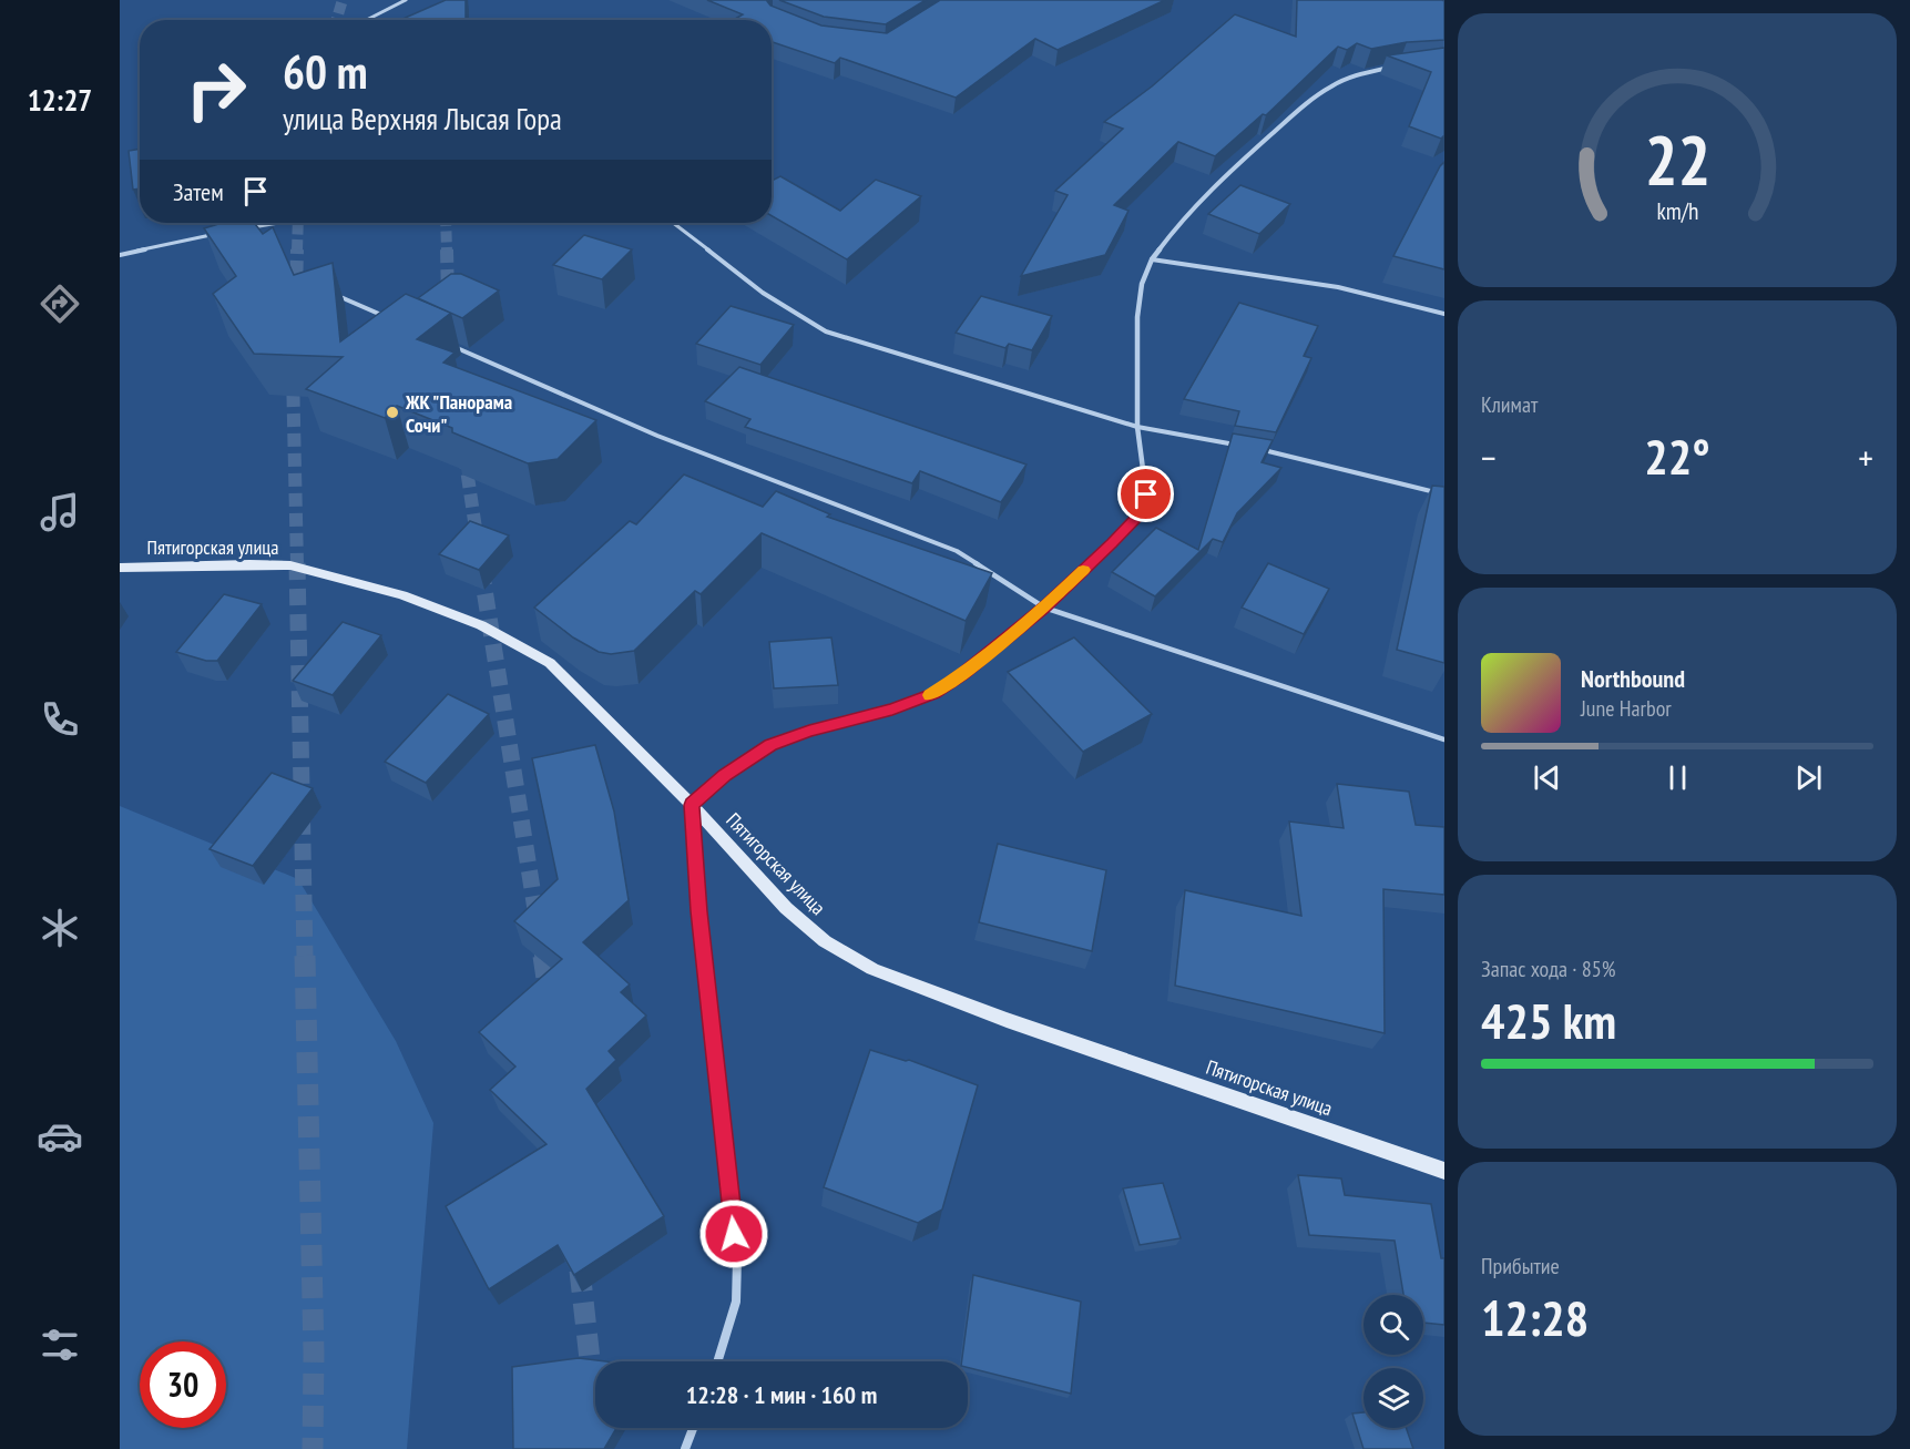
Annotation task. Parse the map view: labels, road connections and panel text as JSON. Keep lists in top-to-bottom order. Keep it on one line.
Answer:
{"streets":{"street":["Пятигорская улица"]},"places":["ЖК \"Панорама Сочи\""],"page":{"tabs":"12:27","turn":["60 m","улица Верхняя Лысая Гора"],"then":"Затем","tile":["Климат",["Запас хода · 85%","425 km"],["Прибытие","12:28"]],"heat":["−","22°","+"],"song":["Northbound","June Harbor"],"limit":"30","trip":"12:28 · 1 мин · 160 m","gauge":["22","km/h"]}}
